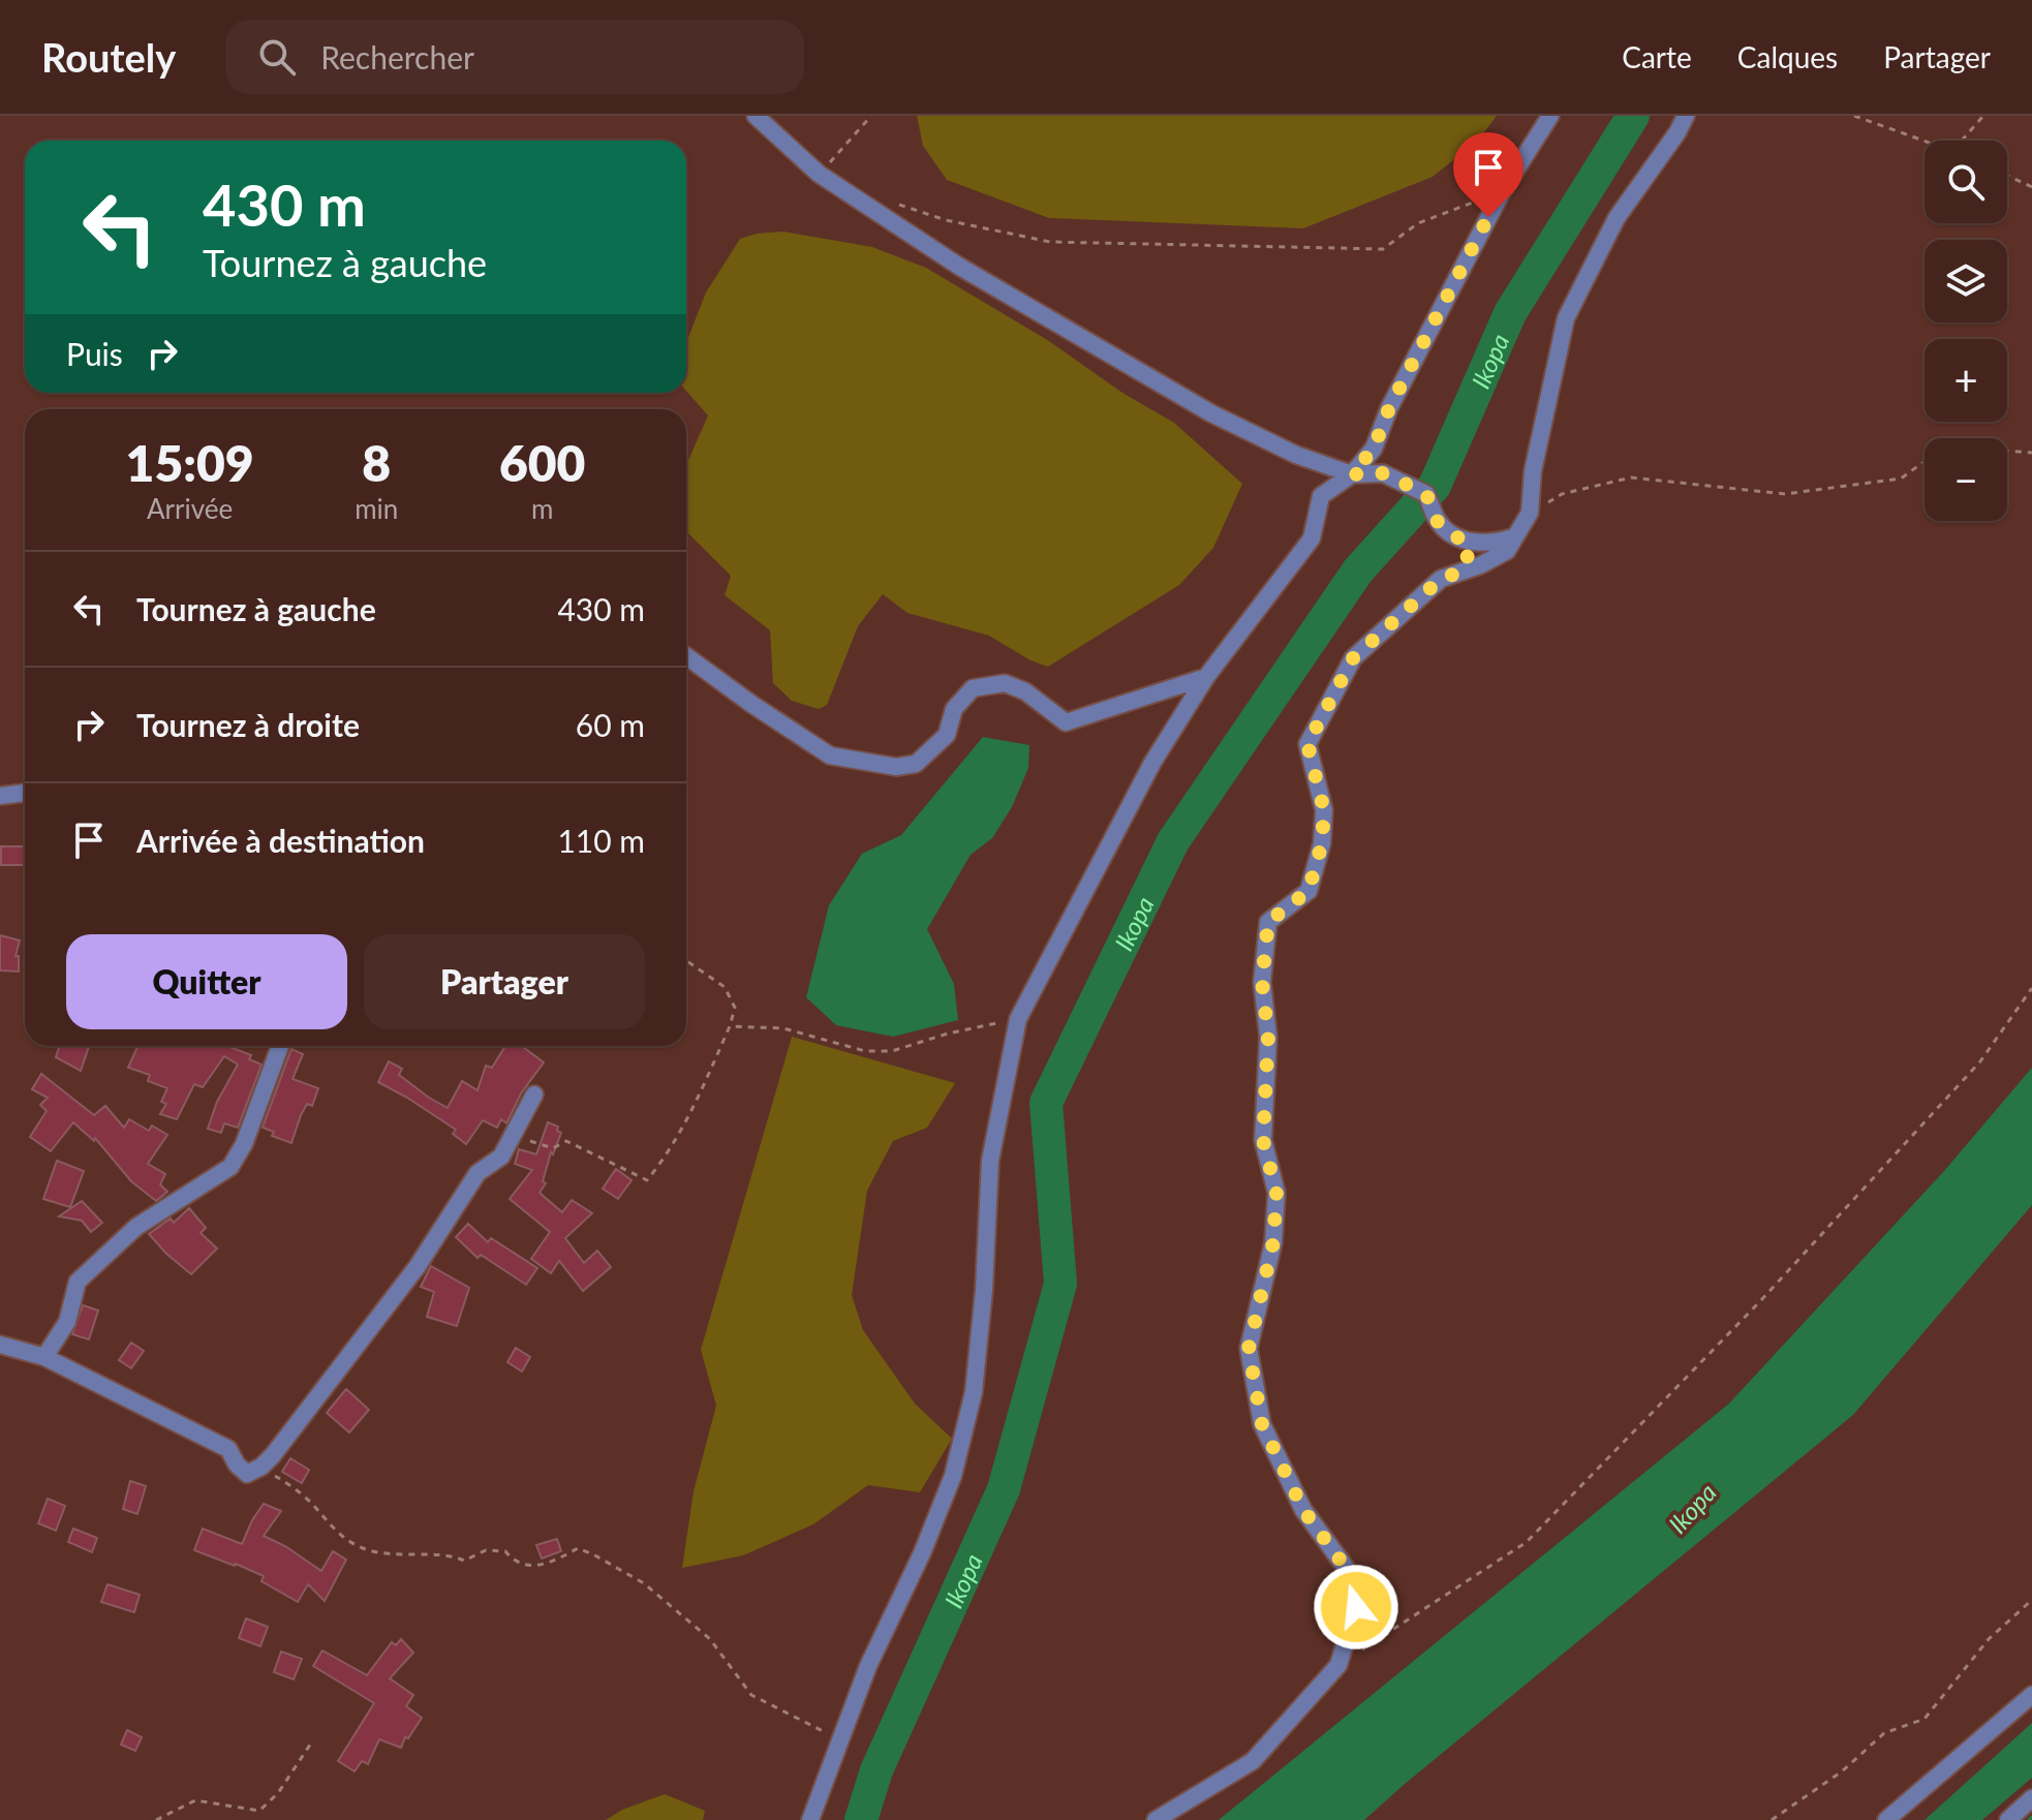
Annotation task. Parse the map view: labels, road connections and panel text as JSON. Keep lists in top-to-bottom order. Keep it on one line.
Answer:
{"water":["Ikopa"],"page":{"header":"Routely","search":"Rechercher","nav":["Carte","Calques","Partager"],"map_buttons":["+","−"],"turn":["430 m","Tournez à gauche"],"then":"Puis","eta":["15:09","Arrivée","8","min","600","m"],"list":[{"name":"Tournez à gauche","value":"430 m"},{"name":"Tournez à droite","value":"60 m"},{"name":"Arrivée à destination","value":"110 m"}],"buttons":["Quitter","Partager"]}}
